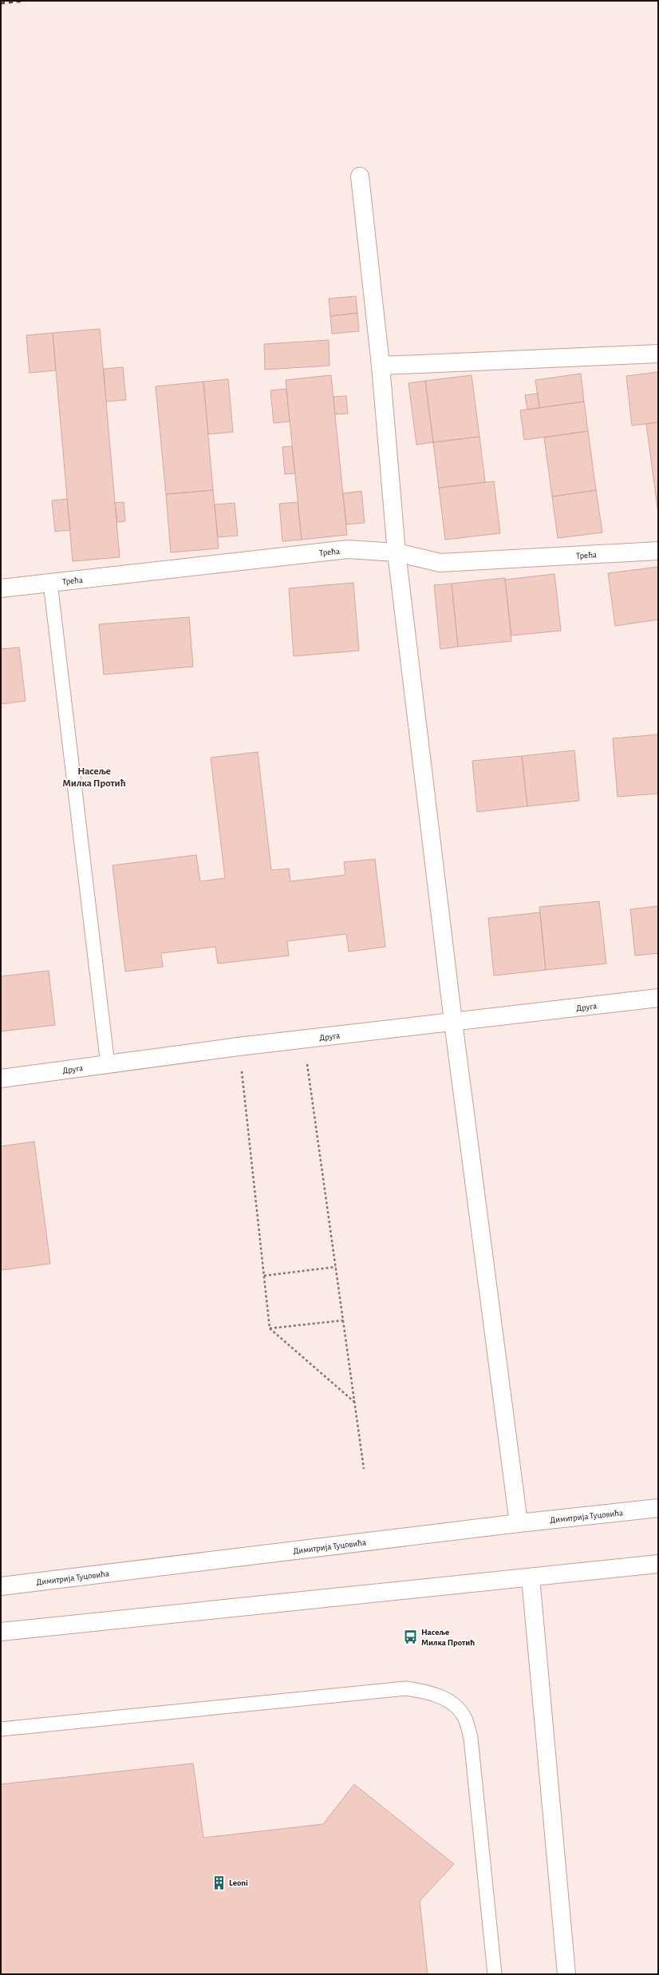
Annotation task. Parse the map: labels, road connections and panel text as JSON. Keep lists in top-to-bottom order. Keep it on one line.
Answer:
{"streets":{"street":["Трећа","Друга","Димитрија Туцовића"]},"districts":["Насеље Милка Протић"],"places":{"bus stop":["Насеље Милка Протић"],"building":["Leoni"]}}
